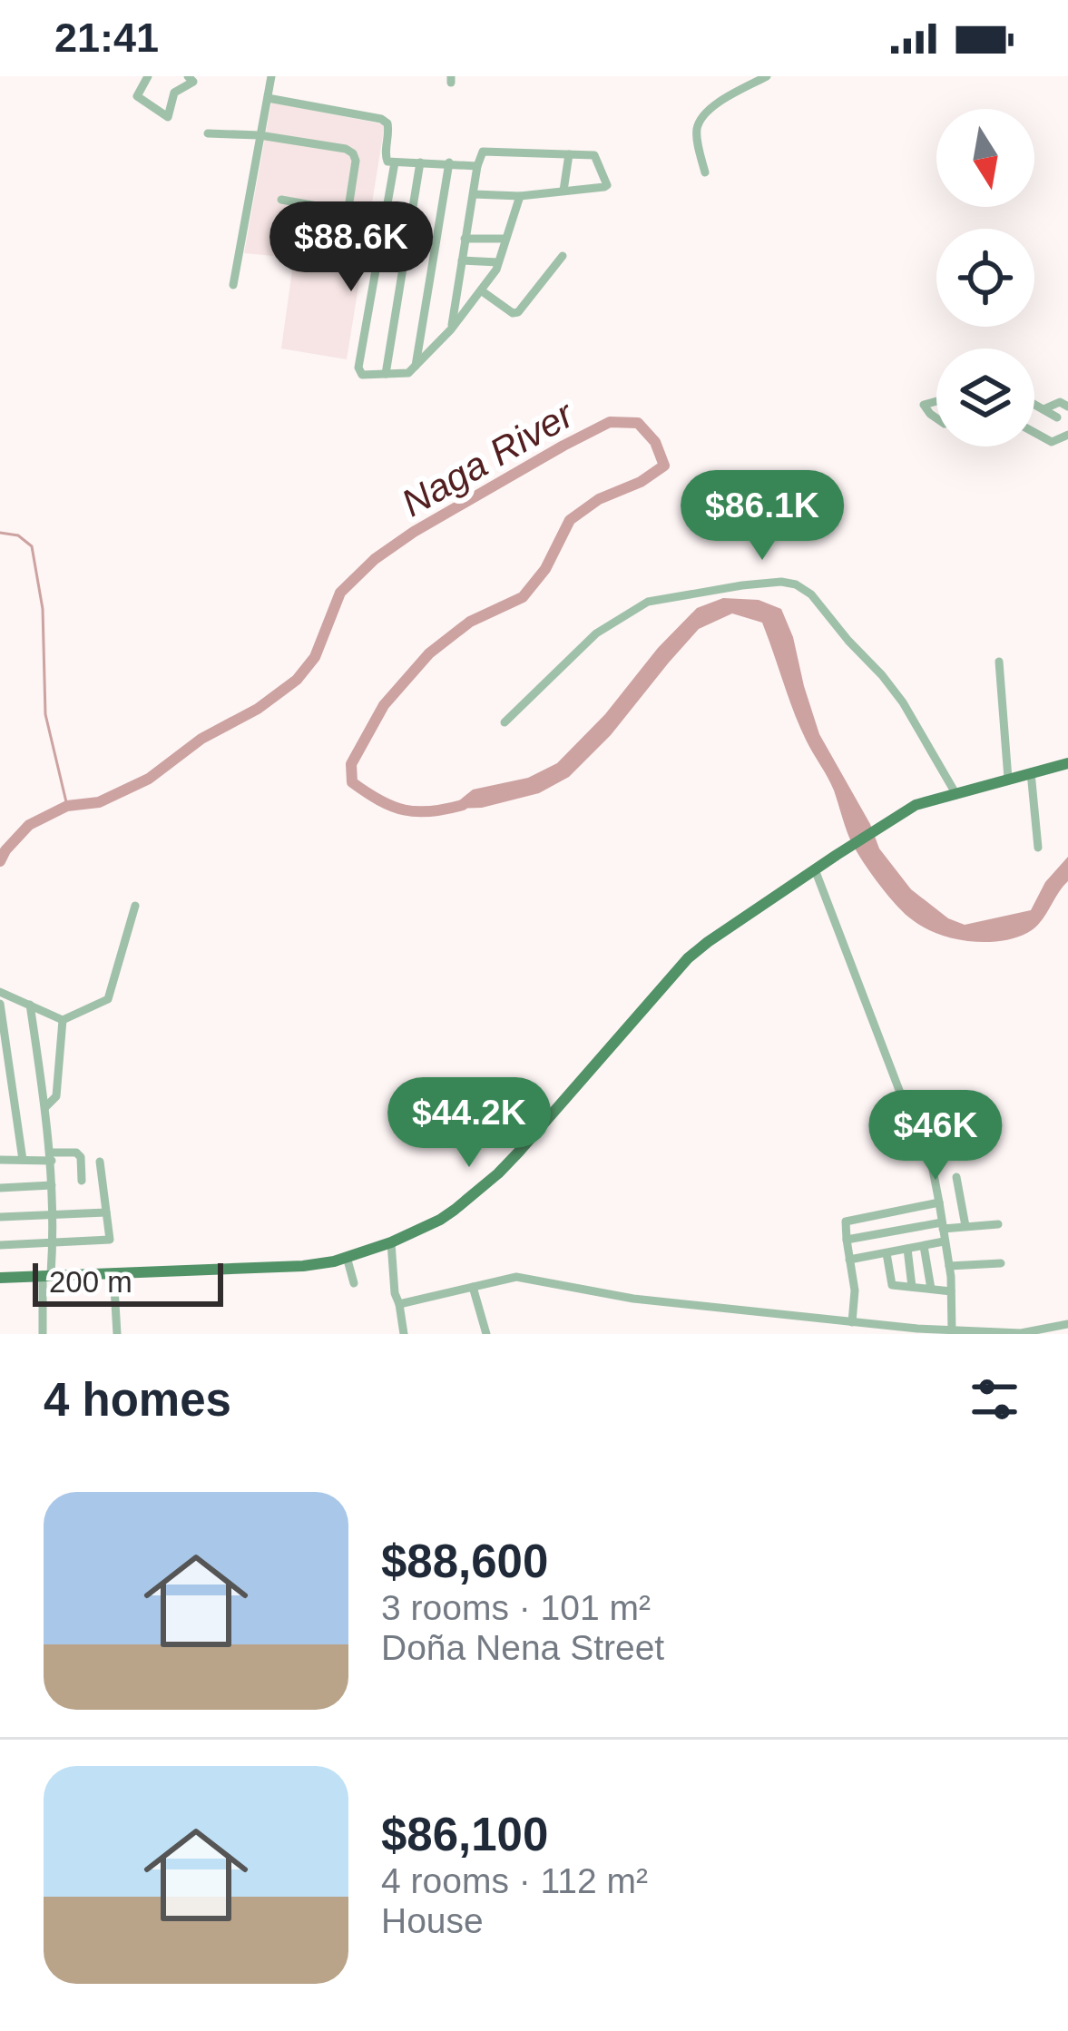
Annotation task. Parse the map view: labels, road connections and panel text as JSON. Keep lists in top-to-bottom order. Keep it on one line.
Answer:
{"water":["Naga River"],"scale_bar":"200 m","north":"bottom","page":{"status":"21:41","price":["$88.6K","$86.1K","$44.2K","$46K"],"scale":"200 m","heading":"4 homes","list":[{"name":"$88,600","note":"3 rooms · 101 m² · Doña Nena Street"},{"name":"$86,100","note":"4 rooms · 112 m² · House"}]}}
